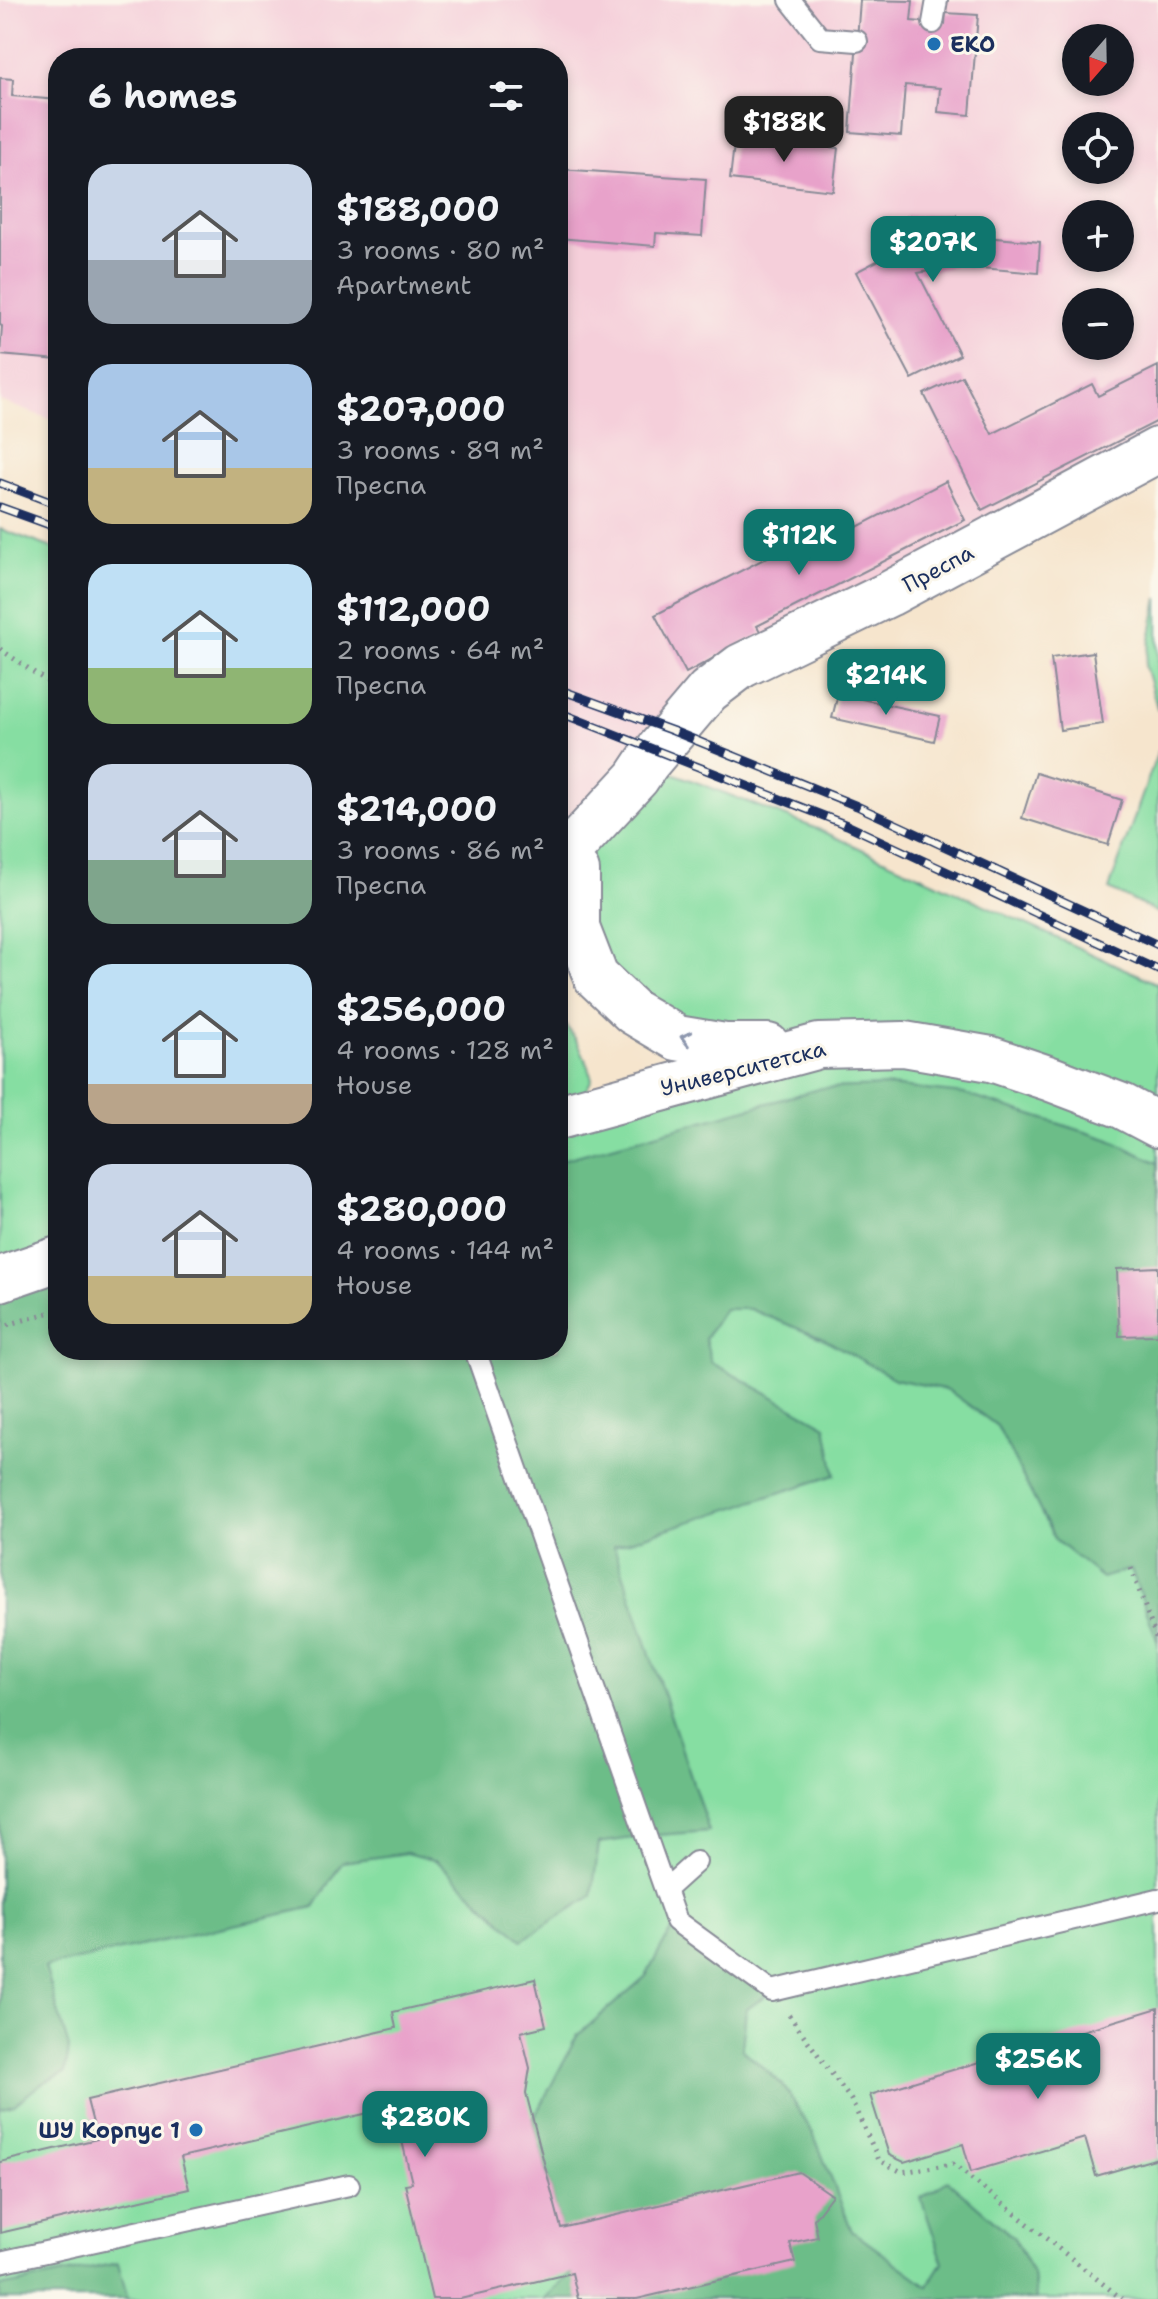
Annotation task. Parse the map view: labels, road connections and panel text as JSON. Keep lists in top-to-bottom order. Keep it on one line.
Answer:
{"streets":{"street":["Преспа","Университетска"]},"places":["EKO","ШУ Корпус 1"],"north":"bottom","page":{"map_buttons":["+","−"],"heading":"6 homes","price":["$188K","$207K","$112K","$214K","$256K","$280K"],"list":[{"name":"$188,000","note":"3 rooms · 80 m² · Apartment"},{"name":"$207,000","note":"3 rooms · 89 m² · Преспа"},{"name":"$112,000","note":"2 rooms · 64 m² · Преспа"},{"name":"$214,000","note":"3 rooms · 86 m² · Преспа"},{"name":"$256,000","note":"4 rooms · 128 m² · House"},{"name":"$280,000","note":"4 rooms · 144 m² · House"}]}}
